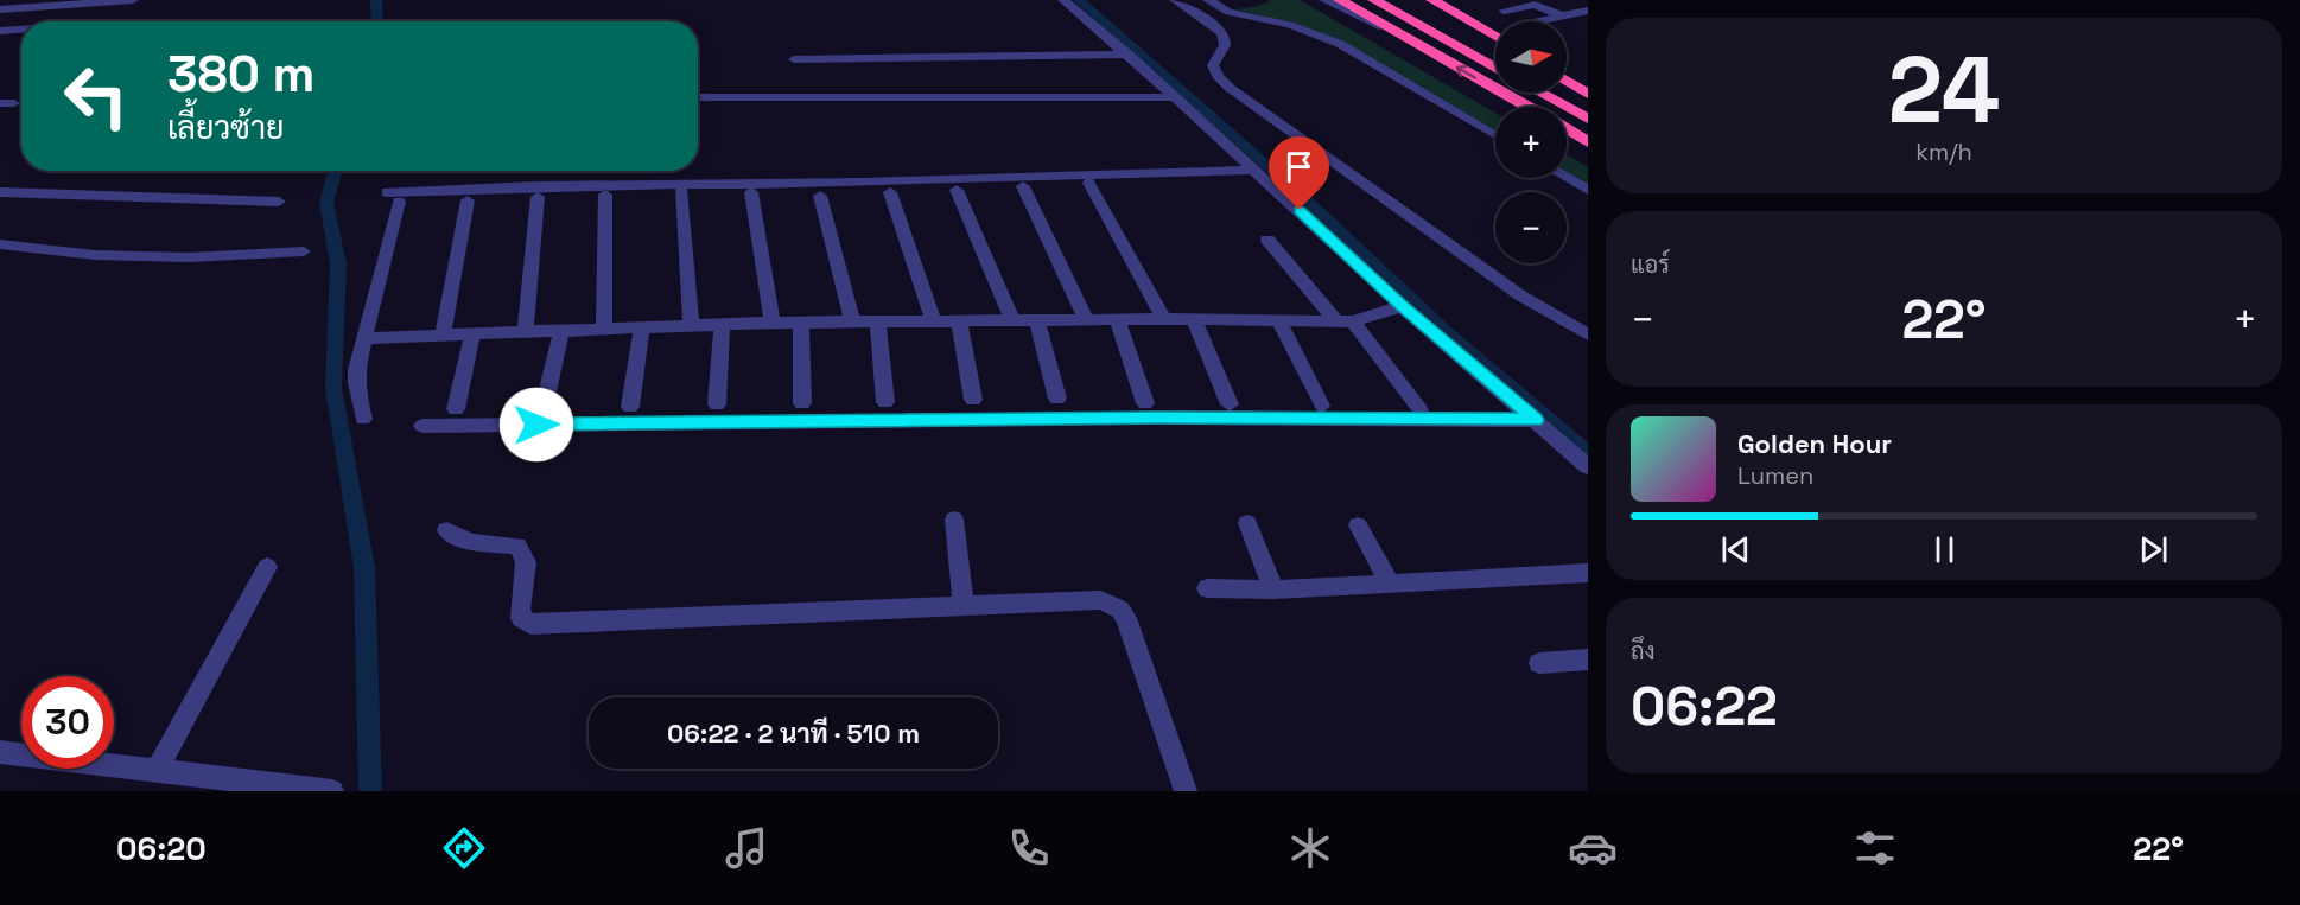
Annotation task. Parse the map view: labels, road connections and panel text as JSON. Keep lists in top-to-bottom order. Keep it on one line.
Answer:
{"north":"right","page":{"tile":[["24","km/h"],"แอร์",["ถึง","06:22"]],"map_buttons":["+","−"],"turn":["380 m","เลี้ยวซ้าย"],"heat":["−","22°","+"],"song":["Golden Hour","Lumen"],"limit":"30","trip":"06:22 · 2 นาที · 510 m","tabs":["06:20","22°"]}}
